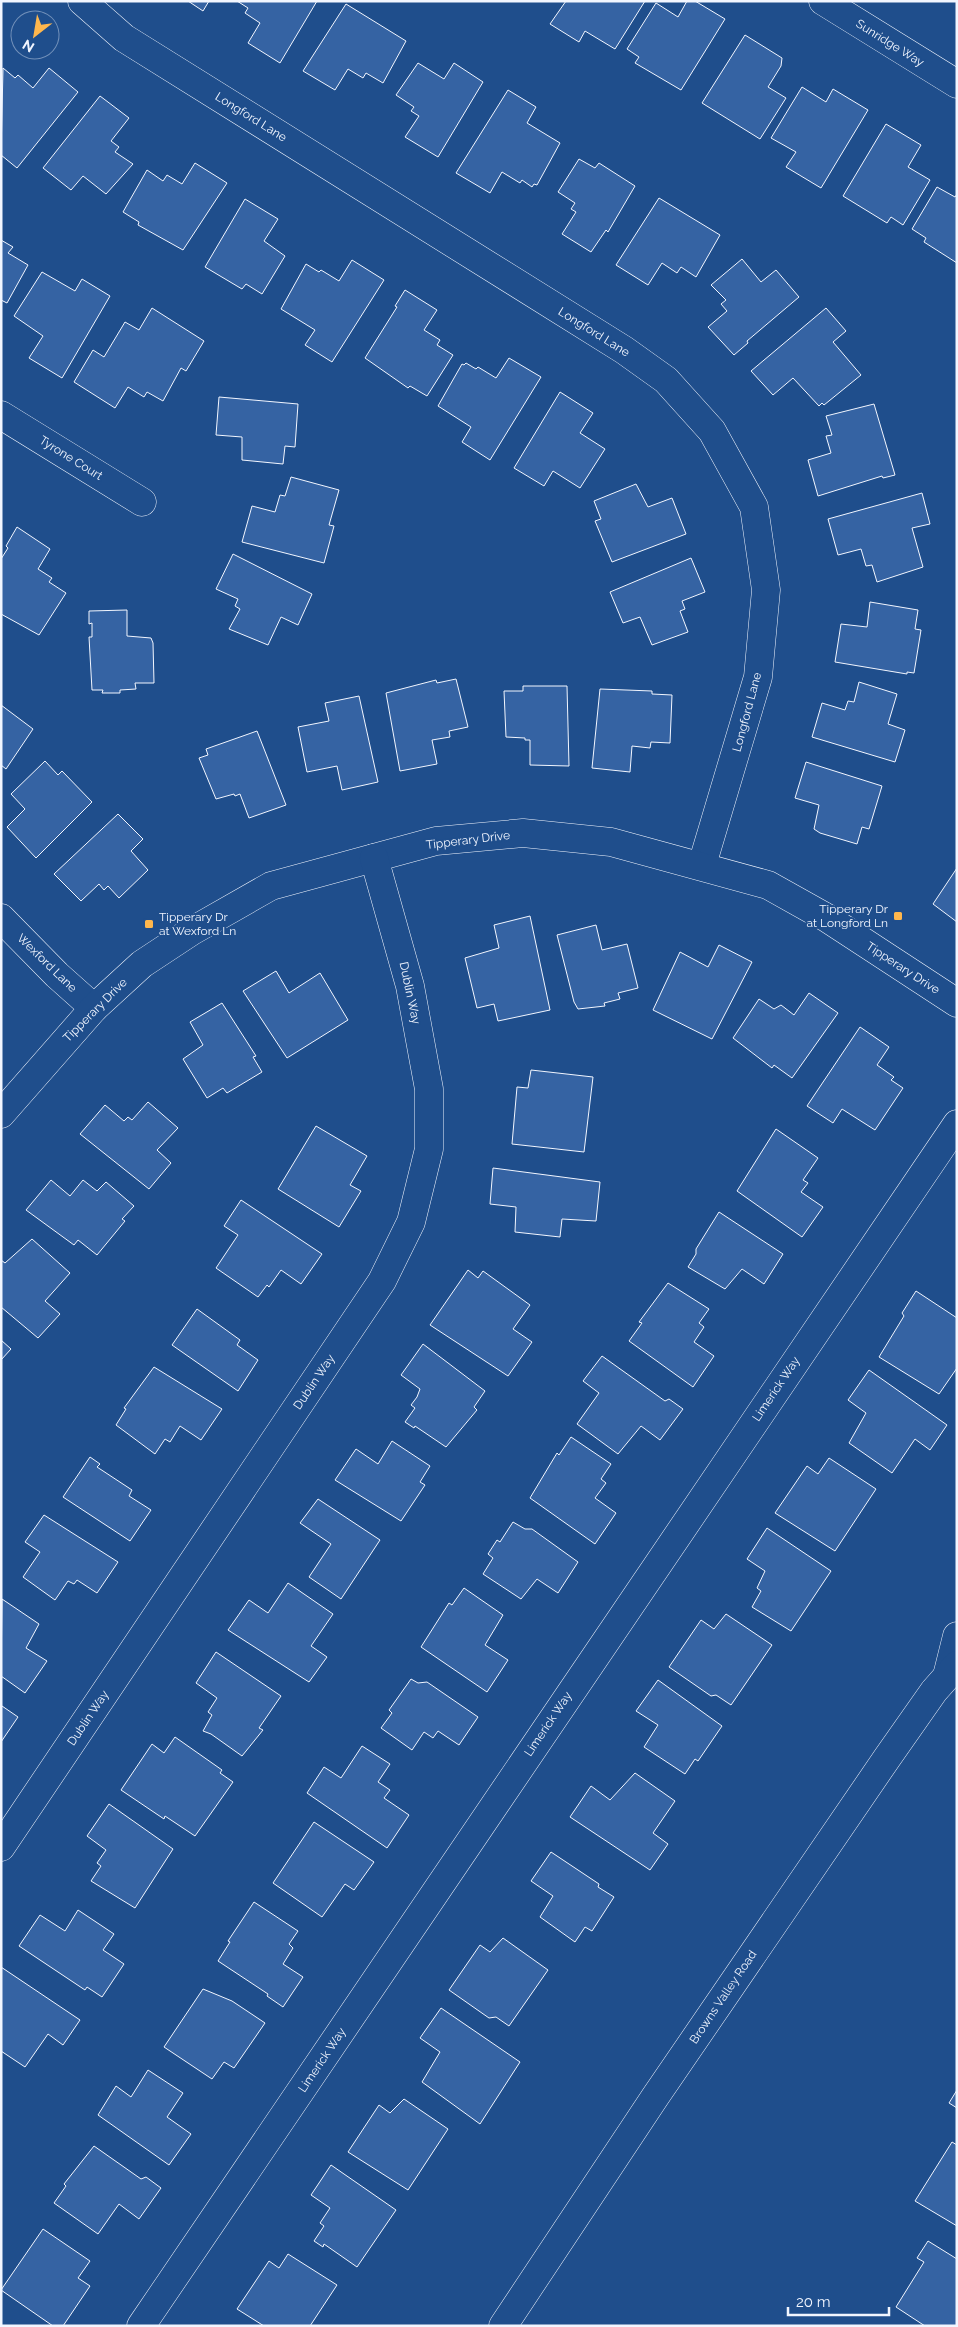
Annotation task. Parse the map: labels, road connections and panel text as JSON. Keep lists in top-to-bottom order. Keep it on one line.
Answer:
{"streets":{"street":["Sunridge Way","Longford Lane","Tyrone Court","Tipperary Drive","Wexford Lane","Dublin Way","Limerick Way","Browns Valley Road"]},"crossings":[["Longford Lane","Tipperary Drive"],["Tipperary Drive","Wexford Lane"],["Tipperary Drive","Dublin Way"]],"places":{"transit":["Tipperary Dr at Longford Ln","Tipperary Dr at Wexford Ln"]},"scale_bar":"20 m","north":"bottom left"}
